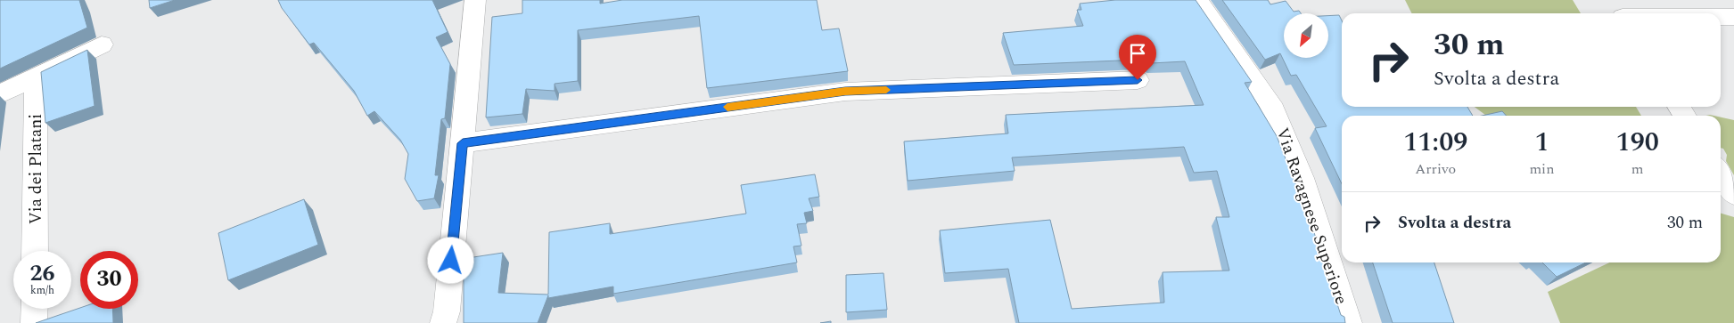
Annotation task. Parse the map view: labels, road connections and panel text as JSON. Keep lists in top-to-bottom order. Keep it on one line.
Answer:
{"streets":{"street":["Via dei Platani","Via Ravagnese Superiore"]},"north":"bottom left","page":{"turn":["30 m","Svolta a destra"],"eta":["11:09","Arrivo","1","min","190","m"],"list":[{"name":"Svolta a destra","value":"30 m"}],"speed":"26 km/h","limit":"30"}}
